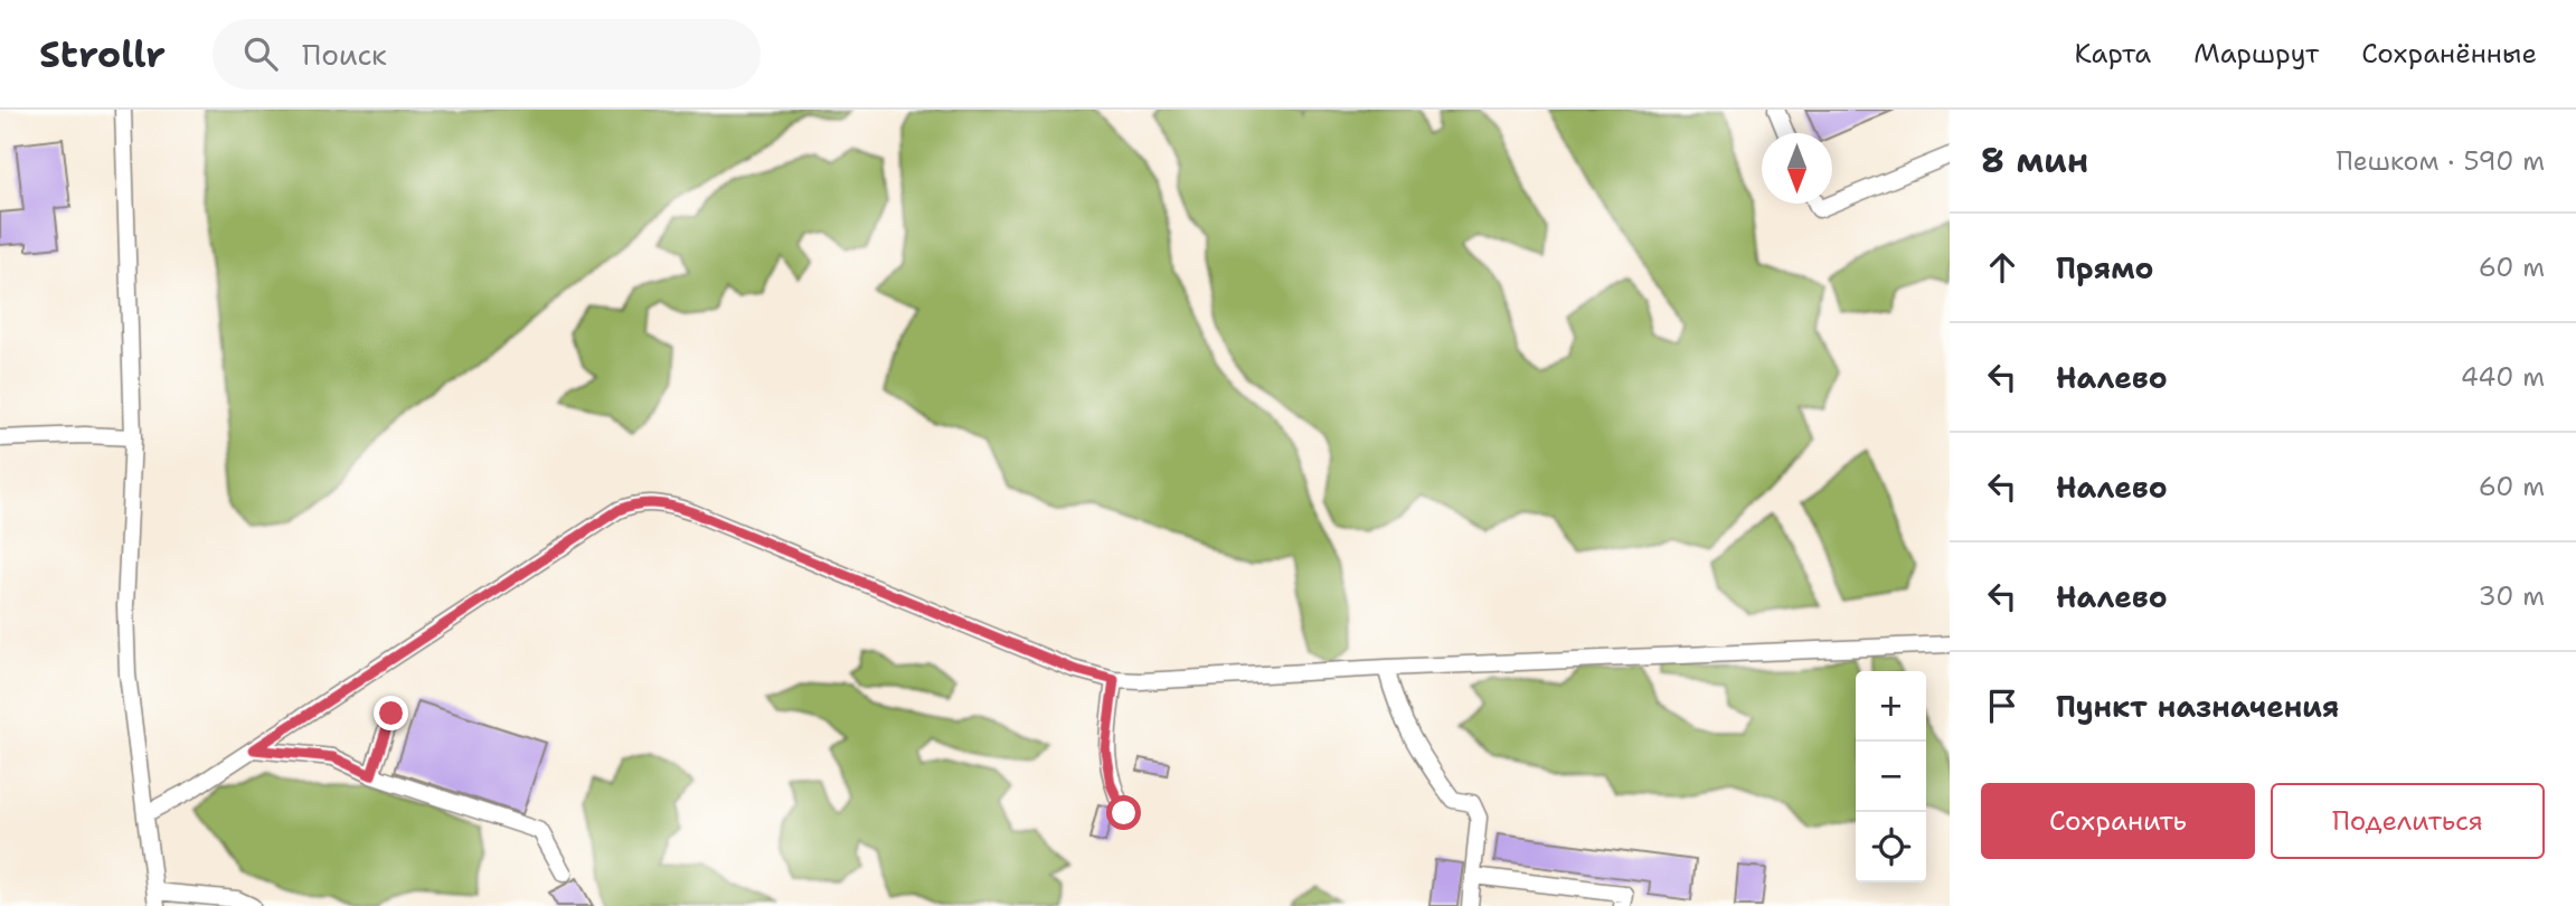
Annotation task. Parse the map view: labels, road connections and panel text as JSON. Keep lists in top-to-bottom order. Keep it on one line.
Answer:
{"north":"bottom","page":{"header":"Strollr","search":"Поиск","nav":["Карта","Маршрут","Сохранённые"],"heading":["8 мин","Пешком · 590 m"],"list":[["Прямо","60 m"],["Налево","440 m"],["Налево","60 m"],["Налево","30 m"],"Пункт назначения"],"map_buttons":["+","−"],"buttons":["Сохранить","Поделиться"]}}
